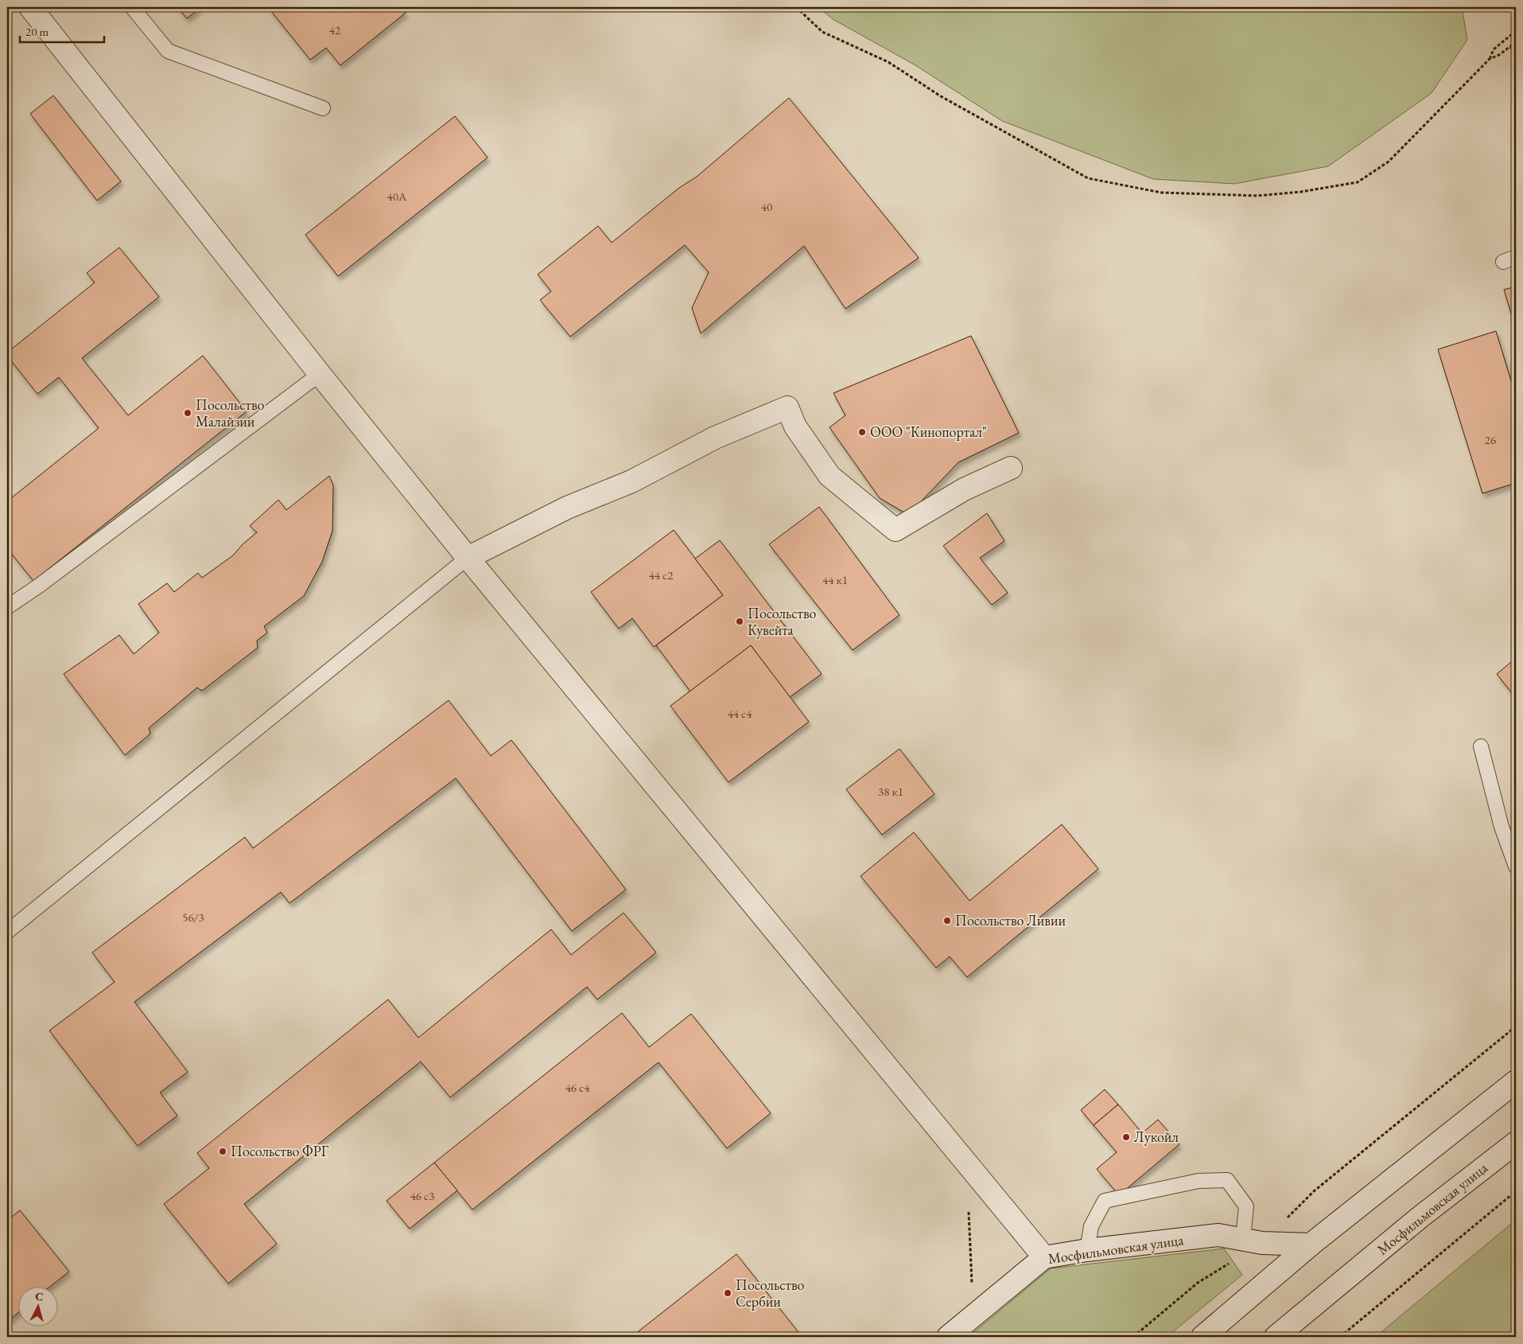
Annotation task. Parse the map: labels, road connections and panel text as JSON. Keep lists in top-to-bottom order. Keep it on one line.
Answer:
{"streets":{"street":["Мосфильмовская улица"]},"places":["Посольство Малайзии","ООО \"Кинопортал\"","Посольство Кувейта","Посольство Ливии","Лукойл","Посольство ФРГ","Посольство Сербии"],"house_numbers":["42","40А","40","26","44 с2","44 к1","44 с4","38 к1","56/3","46 с4","46 с3"],"scale_bar":"20 m","north":"top"}
